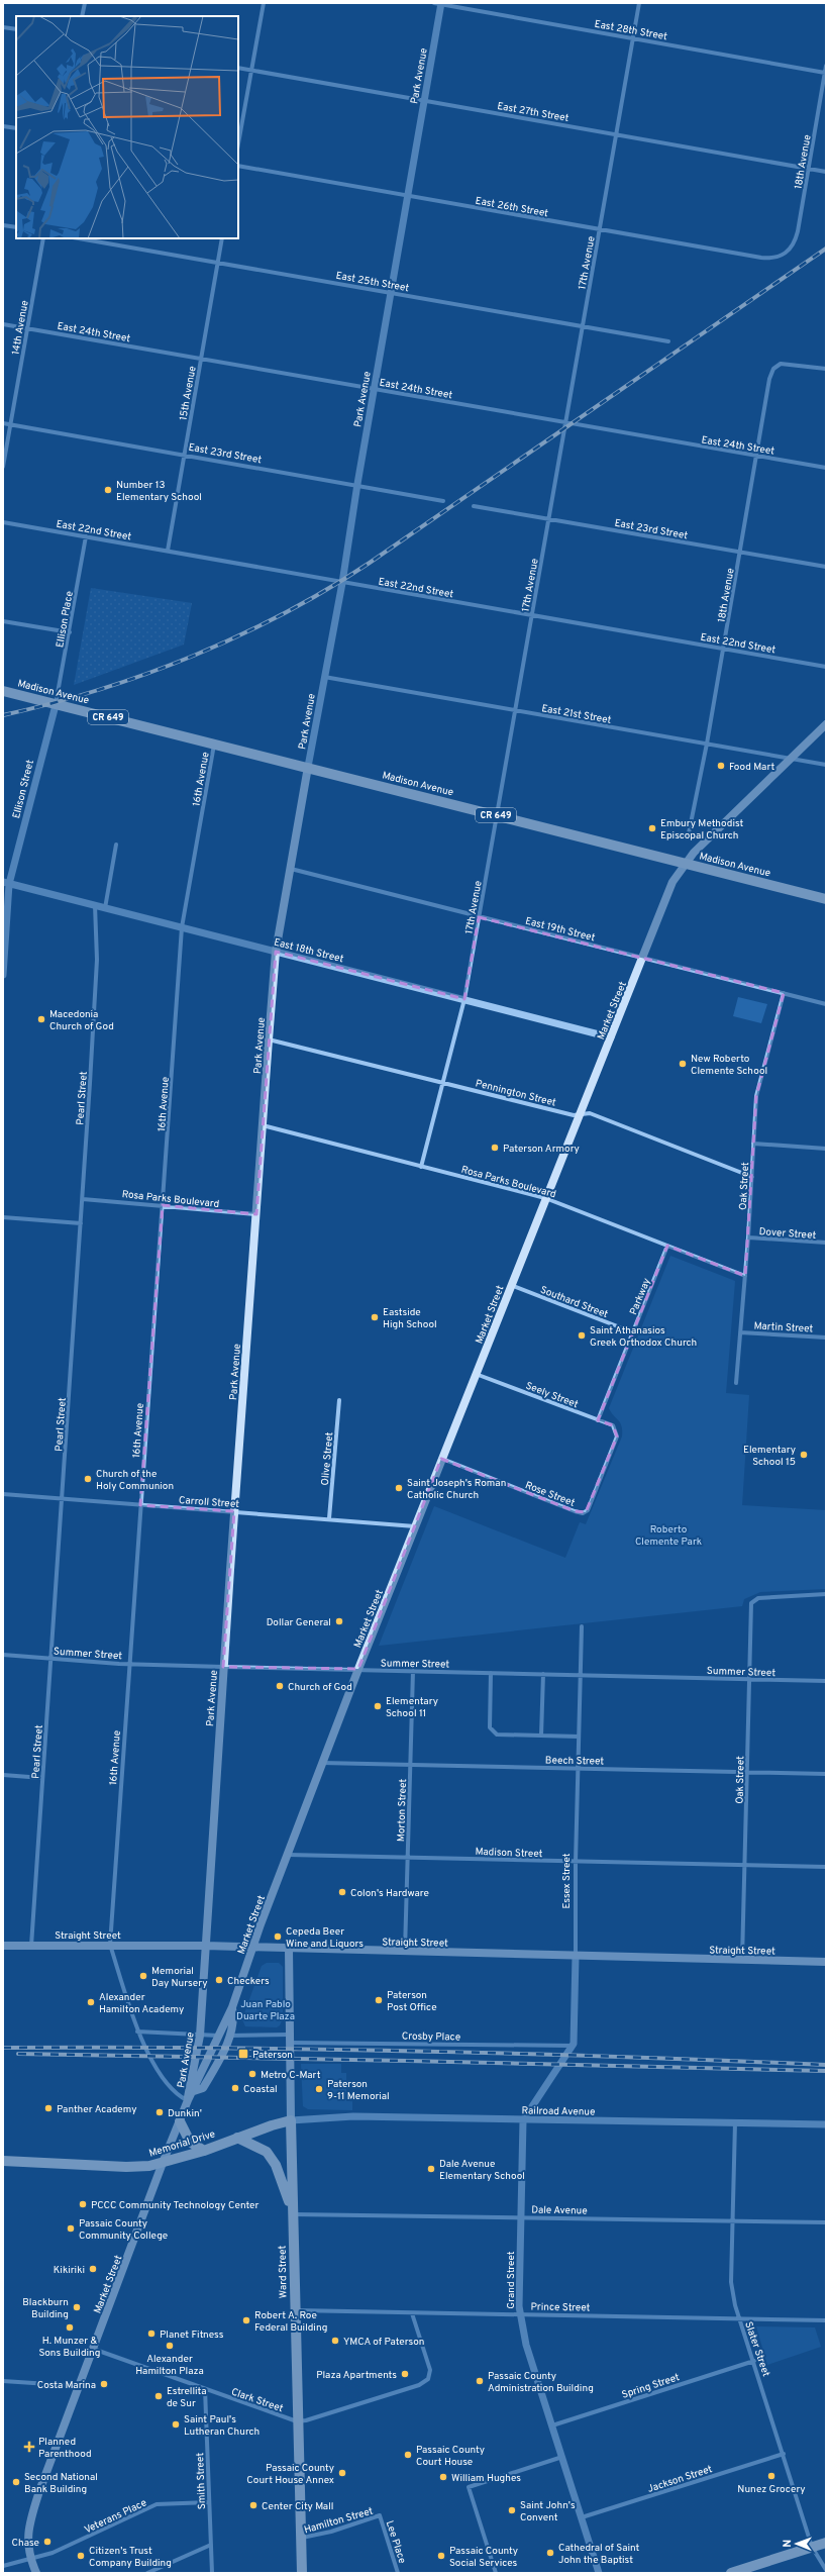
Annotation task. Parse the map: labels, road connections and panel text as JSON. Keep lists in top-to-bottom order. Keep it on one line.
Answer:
{"streets":{"main road":["Park Avenue","Madison Avenue","CR 649","Market Street","Straight Street","Memorial Drive","Ward Street"],"street":["East 28th Street","East 27th Street","18th Avenue","East 26th Street","17th Avenue","East 25th Street","14th Avenue","East 24th Street","15th Avenue","East 23rd Street","East 22nd Street","Ellison Place","East 21st Street","16th Avenue","Ellison Street","East 19th Street","East 18th Street","Pennington Street","Pearl Street","Rosa Parks Boulevard","Oak Street","Dover Street","Parkway","Southard Street","Martin Street","Seely Street","Olive Street","Rose Street","Carroll Street","Summer Street","Beech Street","Morton Street","Madison Street","Essex Street","Crosby Place","Railroad Avenue","Dale Avenue","Grand Street","Prince Street","Slater Street","Spring Street","Clark Street","Jackson Street","Smith Street","Veterans Place","Hamilton Street","Lee Place"]},"crossings":[["East 28th Street","Park Avenue"],["East 28th Street","18th Avenue"],["East 28th Street","17th Avenue"],["Park Avenue","East 27th Street"],["Park Avenue","East 26th Street"],["Park Avenue","East 25th Street"],["Park Avenue","East 24th Street"],["Park Avenue","East 23rd Street"],["Park Avenue","East 22nd Street"],["Park Avenue","Madison Avenue"],["Park Avenue","East 21st Street"],["Park Avenue","16th Avenue"],["Park Avenue","East 19th Street"],["Park Avenue","East 18th Street"],["Park Avenue","Market Street"],["Park Avenue","Pennington Street"],["Park Avenue","Rosa Parks Boulevard"],["Park Avenue","Carroll Street"],["Park Avenue","Summer Street"],["Park Avenue","Straight Street"],["East 27th Street","18th Avenue"],["East 27th Street","17th Avenue"],["18th Avenue","East 26th Street"],["18th Avenue","East 24th Street"],["18th Avenue","East 23rd Street"],["18th Avenue","East 22nd Street"],["18th Avenue","East 21st Street"],["East 26th Street","17th Avenue"],["17th Avenue","East 25th Street"],["17th Avenue","East 24th Street"],["17th Avenue","East 23rd Street"],["17th Avenue","East 22nd Street"],["17th Avenue","Madison Avenue"],["17th Avenue","East 21st Street"],["17th Avenue","East 19th Street"],["17th Avenue","East 18th Street"],["17th Avenue","Pennington Street"],["17th Avenue","Rosa Parks Boulevard"],["East 25th Street","15th Avenue"],["14th Avenue","East 24th Street"],["14th Avenue","East 23rd Street"],["East 24th Street","15th Avenue"],["15th Avenue","East 23rd Street"],["15th Avenue","East 22nd Street"],["East 22nd Street","Ellison Place"],["Ellison Place","Madison Avenue"],["Ellison Place","Ellison Street"],["Madison Avenue","16th Avenue"],["Madison Avenue","Ellison Street"],["Madison Avenue","Market Street"],["East 21st Street","Market Street"],["16th Avenue","East 18th Street"],["16th Avenue","Market Street"],["16th Avenue","Rosa Parks Boulevard"],["16th Avenue","Carroll Street"],["16th Avenue","Summer Street"],["16th Avenue","Straight Street"],["Ellison Street","East 18th Street"],["East 19th Street","Market Street"],["East 19th Street","Oak Street"],["East 18th Street","Market Street"],["East 18th Street","Pearl Street"],["Market Street","Pennington Street"],["Market Street","Rosa Parks Boulevard"],["Market Street","Southard Street"],["Market Street","Seely Street"],["Market Street","Rose Street"],["Market Street","Carroll Street"],["Market Street","Summer Street"],["Market Street","Beech Street"],["Market Street","Madison Street"],["Market Street","Straight Street"],["Market Street","Memorial Drive"],["Market Street","Clark Street"],["Market Street","Veterans Place"],["Pennington Street","Oak Street"],["Pearl Street","Rosa Parks Boulevard"],["Pearl Street","Carroll Street"],["Pearl Street","Summer Street"],["Pearl Street","Straight Street"],["Rosa Parks Boulevard","Oak Street"],["Rosa Parks Boulevard","Parkway"],["Oak Street","Dover Street"],["Oak Street","Martin Street"],["Oak Street","Summer Street"],["Oak Street","Beech Street"],["Oak Street","Madison Street"],["Oak Street","Straight Street"],["Parkway","Southard Street"],["Parkway","Seely Street"],["Seely Street","Rose Street"],["Olive Street","Carroll Street"],["Summer Street","Morton Street"],["Summer Street","Essex Street"],["Beech Street","Morton Street"],["Beech Street","Essex Street"],["Morton Street","Madison Street"],["Morton Street","Straight Street"],["Madison Street","Essex Street"],["Essex Street","Straight Street"],["Essex Street","Crosby Place"],["Straight Street","Ward Street"],["Crosby Place","Ward Street"],["Railroad Avenue","Memorial Drive"],["Railroad Avenue","Ward Street"],["Railroad Avenue","Grand Street"],["Railroad Avenue","Slater Street"],["Memorial Drive","Ward Street"],["Dale Avenue","Ward Street"],["Dale Avenue","Grand Street"],["Dale Avenue","Slater Street"],["Ward Street","Prince Street"],["Ward Street","Clark Street"],["Ward Street","Hamilton Street"],["Grand Street","Prince Street"],["Grand Street","Spring Street"],["Grand Street","Jackson Street"],["Prince Street","Slater Street"],["Slater Street","Spring Street"],["Slater Street","Jackson Street"],["Clark Street","Smith Street"],["Smith Street","Veterans Place"],["Hamilton Street","Lee Place"]],"parks":["Roberto Clemente Park","Juan Pablo Duarte Plaza"],"places":{"other":["Number 13 Elementary School","Food Mart","Embury Methodist Episcopal Church","Macedonia Church of God","New Roberto Clemente School","Paterson Armory","Eastside High School","Saint Athanasios Greek Orthodox Church","Elementary School 15","Church of the Holy Communion","Saint Joseph's Roman Catholic Church","Dollar General","Church of God","Elementary School 11","Colon's Hardware","Cepeda Beer Wine and Liquors","Memorial Day Nursery","Checkers","Paterson Post Office","Alexander Hamilton Academy","Metro C-Mart","Coastal","Paterson 9-11 Memorial","Panther Academy","Dunkin'","Dale Avenue Elementary School","PCCC Community Technology Center","Passaic County Community College","Kikiriki","Blackburn Building","Robert A. Roe Federal Building","H. Munzer & Sons Building","Planet Fitness","YMCA of Paterson","Alexander Hamilton Plaza","Plaza Apartments","Passaic County Administration Building","Costa Marina","Estrellita de Sur","Saint Paul's Lutheran Church","Passaic County Court House","Passaic County Court House Annex","Nunez Grocery","William Hughes","Second National Bank Building","Center City Mall","Saint John's Convent","Chase","Cathedral of Saint John the Baptist","Citizen's Trust Company Building","Passaic County Social Services"],"transit":["Paterson"],"health":["Planned Parenthood"]},"north":"left"}
